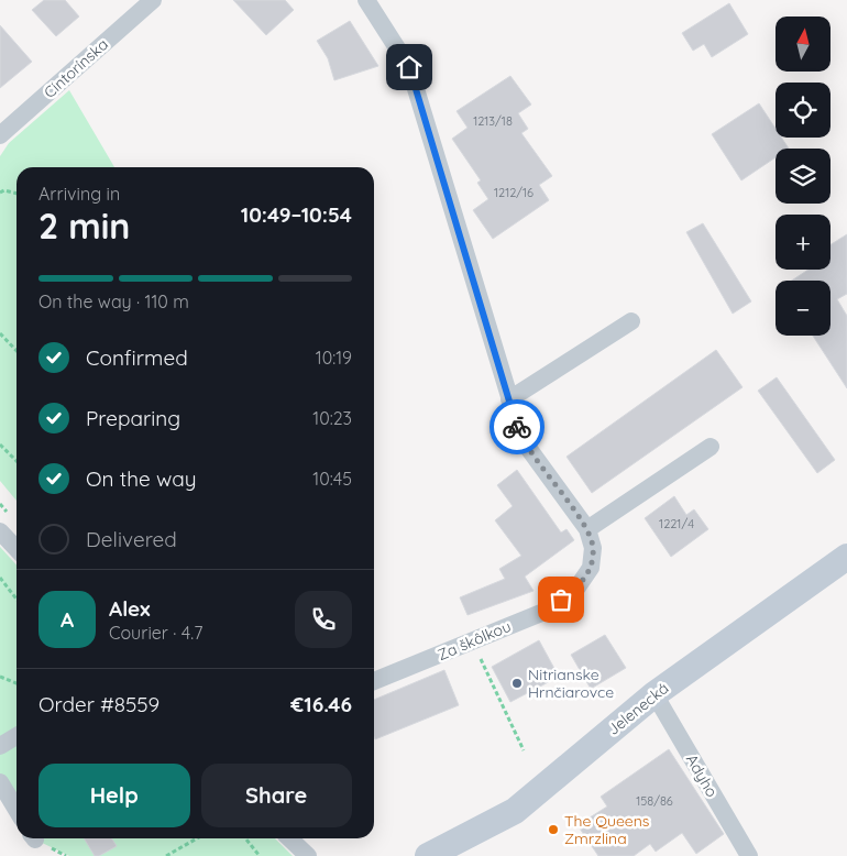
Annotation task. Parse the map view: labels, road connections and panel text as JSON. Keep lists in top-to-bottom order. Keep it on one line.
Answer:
{"streets":{"street":["Cintorínska","Za škôlkou","Jelenecká","Adyho"]},"crossings":[["Jelenecká","Adyho"]],"places":["Nitrianske Hrnčiarovce","The Queens Zmrzlina"],"house_numbers":["1213/18","1212/16","1221/4","158/86"],"north":"top","page":{"map_buttons":["+","−"],"heading":["2 min","Arriving in","10:49–10:54"],"panel":["Alex","Courier · 4.7","Order #8559","€16.46"],"bar":"On the way · 110 m","list":[["Confirmed","10:19"],["Preparing","10:23"],["On the way","10:45"],"Delivered"],"round":"A","buttons":["Help","Share"]}}
